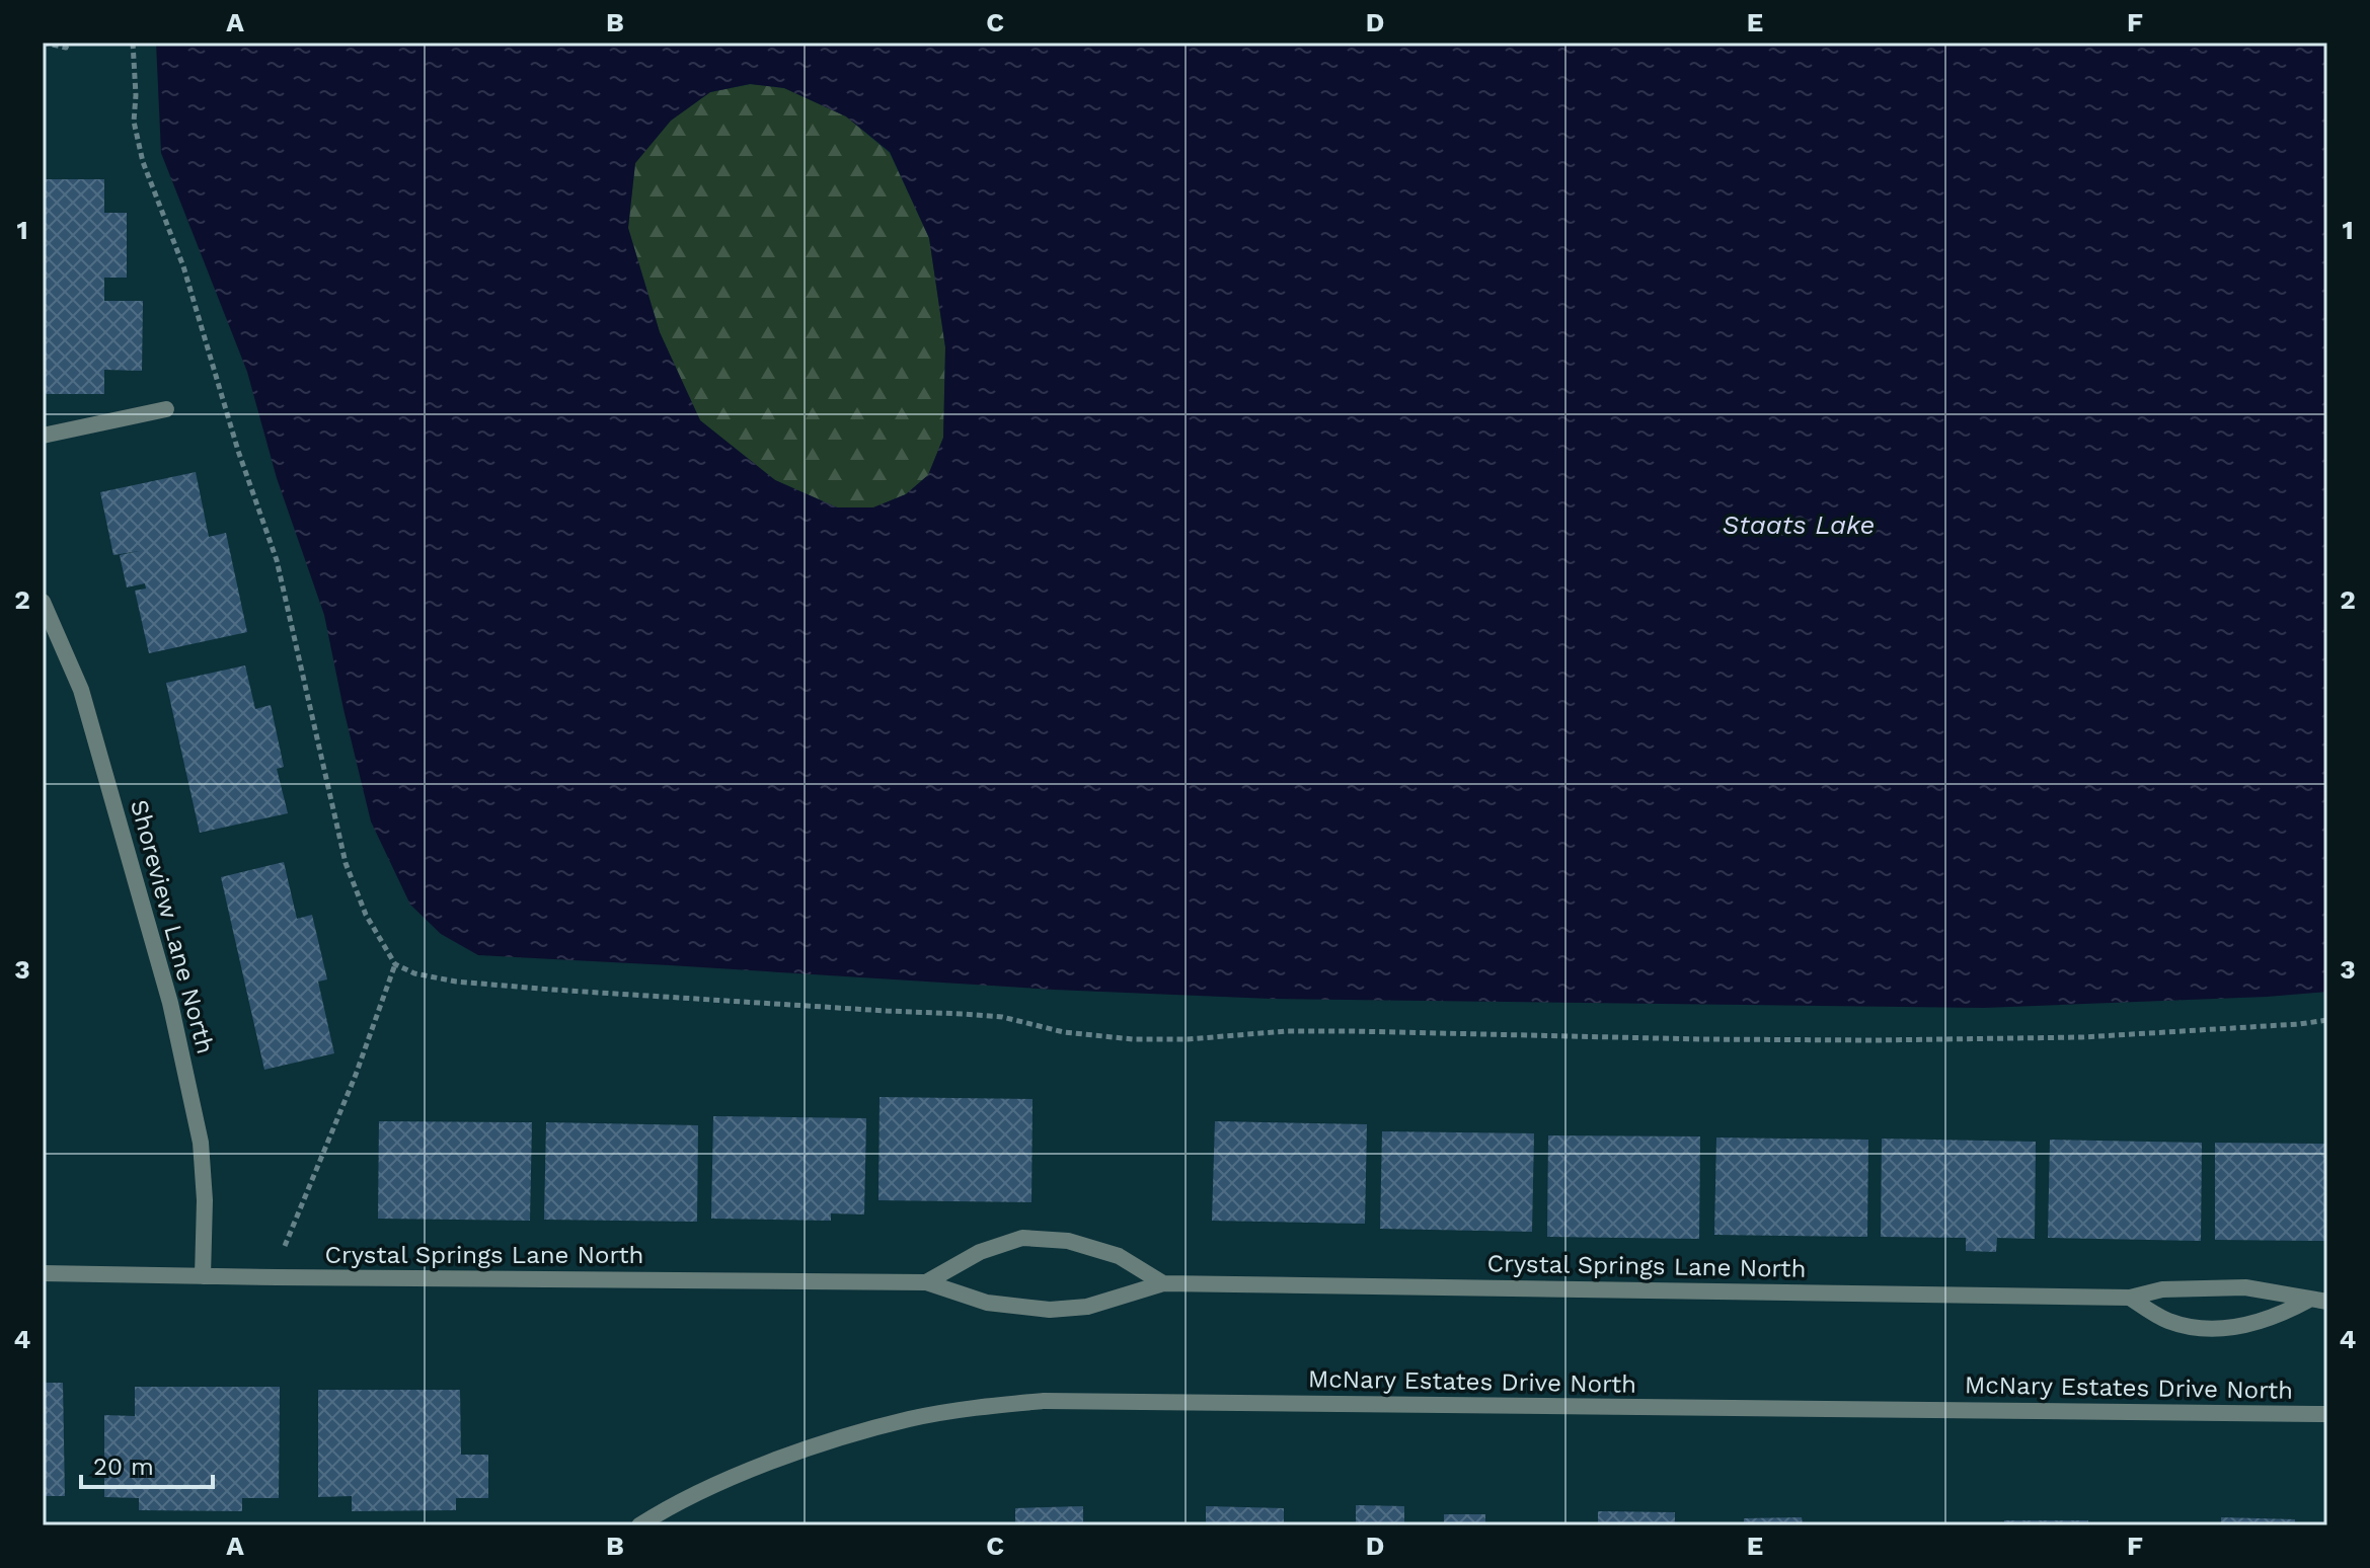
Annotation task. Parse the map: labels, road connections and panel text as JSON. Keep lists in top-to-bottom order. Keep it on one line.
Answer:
{"streets":{"street":["Shoreview Lane North","Crystal Springs Lane North","McNary Estates Drive North"]},"crossings":[["Shoreview Lane North","Crystal Springs Lane North"]],"water":["Staats Lake"],"scale_bar":"20 m","grid":{"columns":["A","B","C","D","E","F"],"rows":["1","2","3","4"]}}
